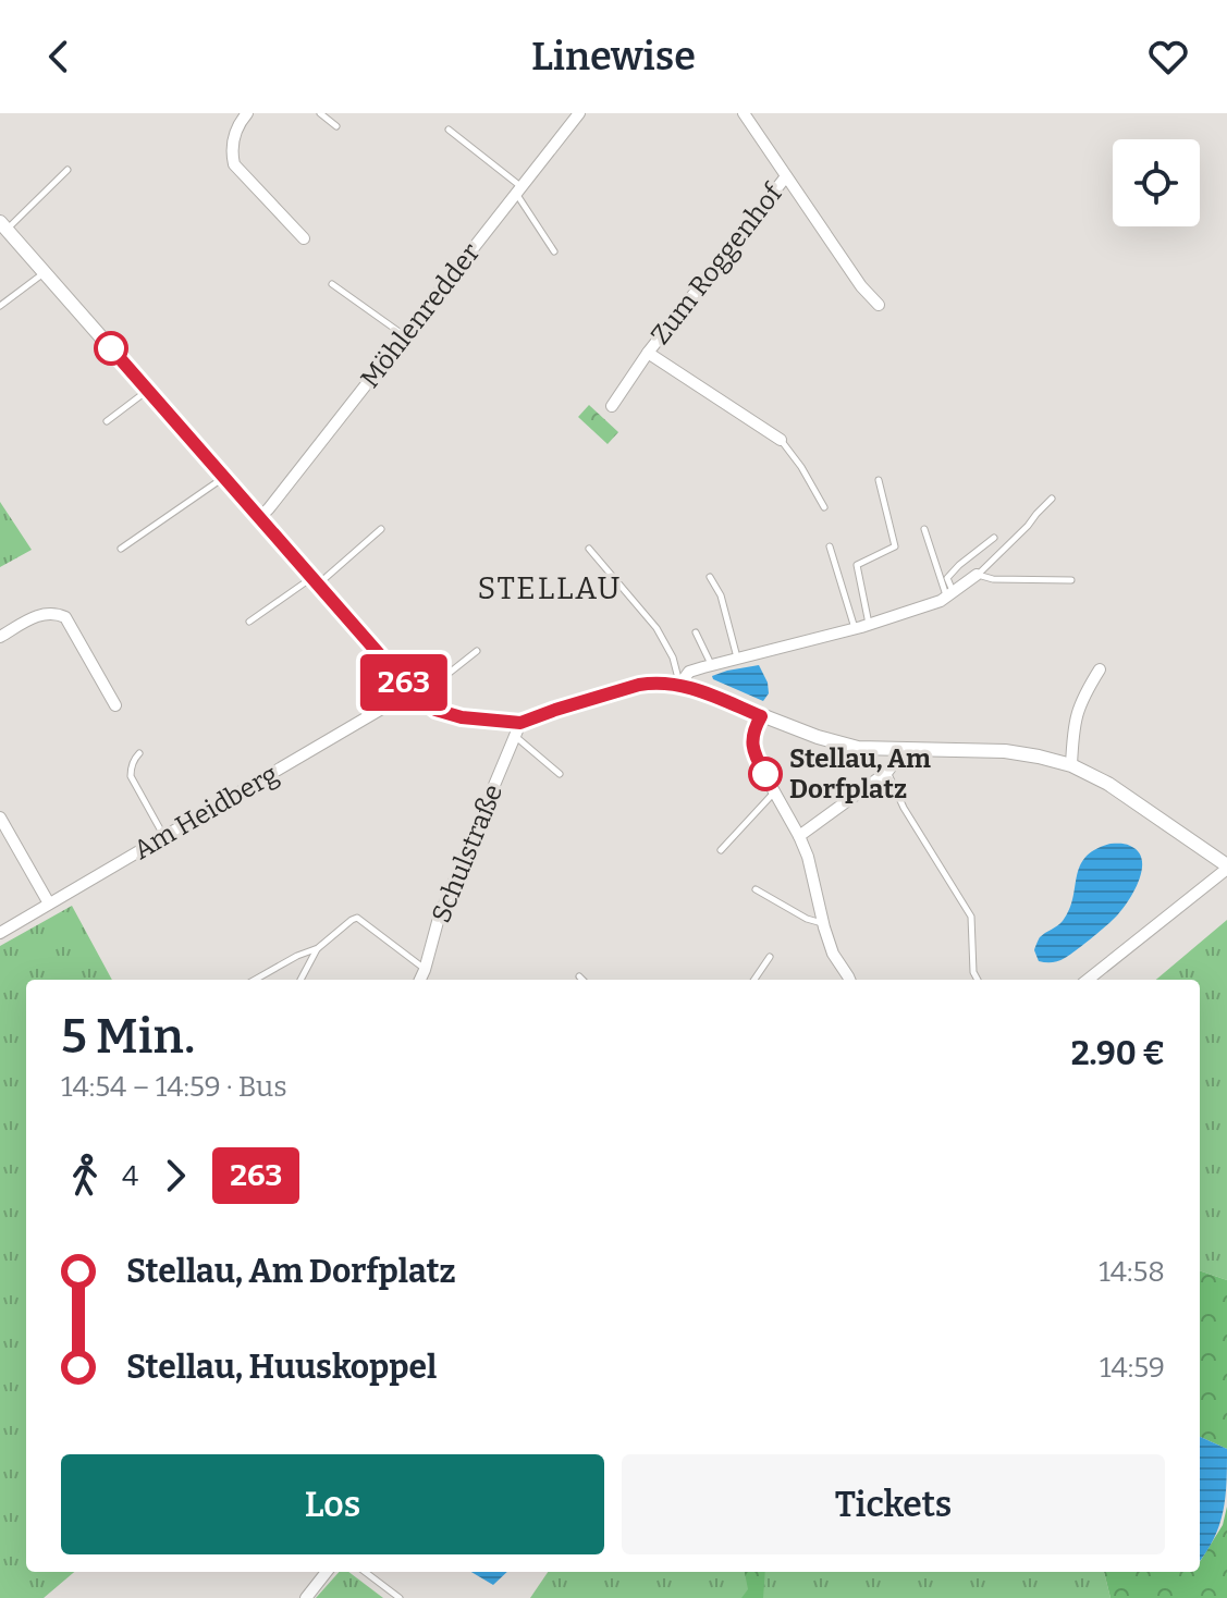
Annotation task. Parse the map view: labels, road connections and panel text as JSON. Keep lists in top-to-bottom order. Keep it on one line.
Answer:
{"streets":{"street":["Zum Roggenhof","Möhlenredder","Am Heidberg","Schulstraße"]},"districts":["STELLAU"],"places":["Stellau, Am Dorfplatz"],"lines":["bus line 263"],"page":{"header":"Linewise","on_map":"263","heading":["5 Min.","14:54 – 14:59 · Bus","2.90 €"],"legs":["4","263"],"list":[{"name":"Stellau, Am Dorfplatz","value":"14:58"},{"name":"Stellau, Huuskoppel","value":"14:59"}],"buttons":["Los","Tickets"]}}
